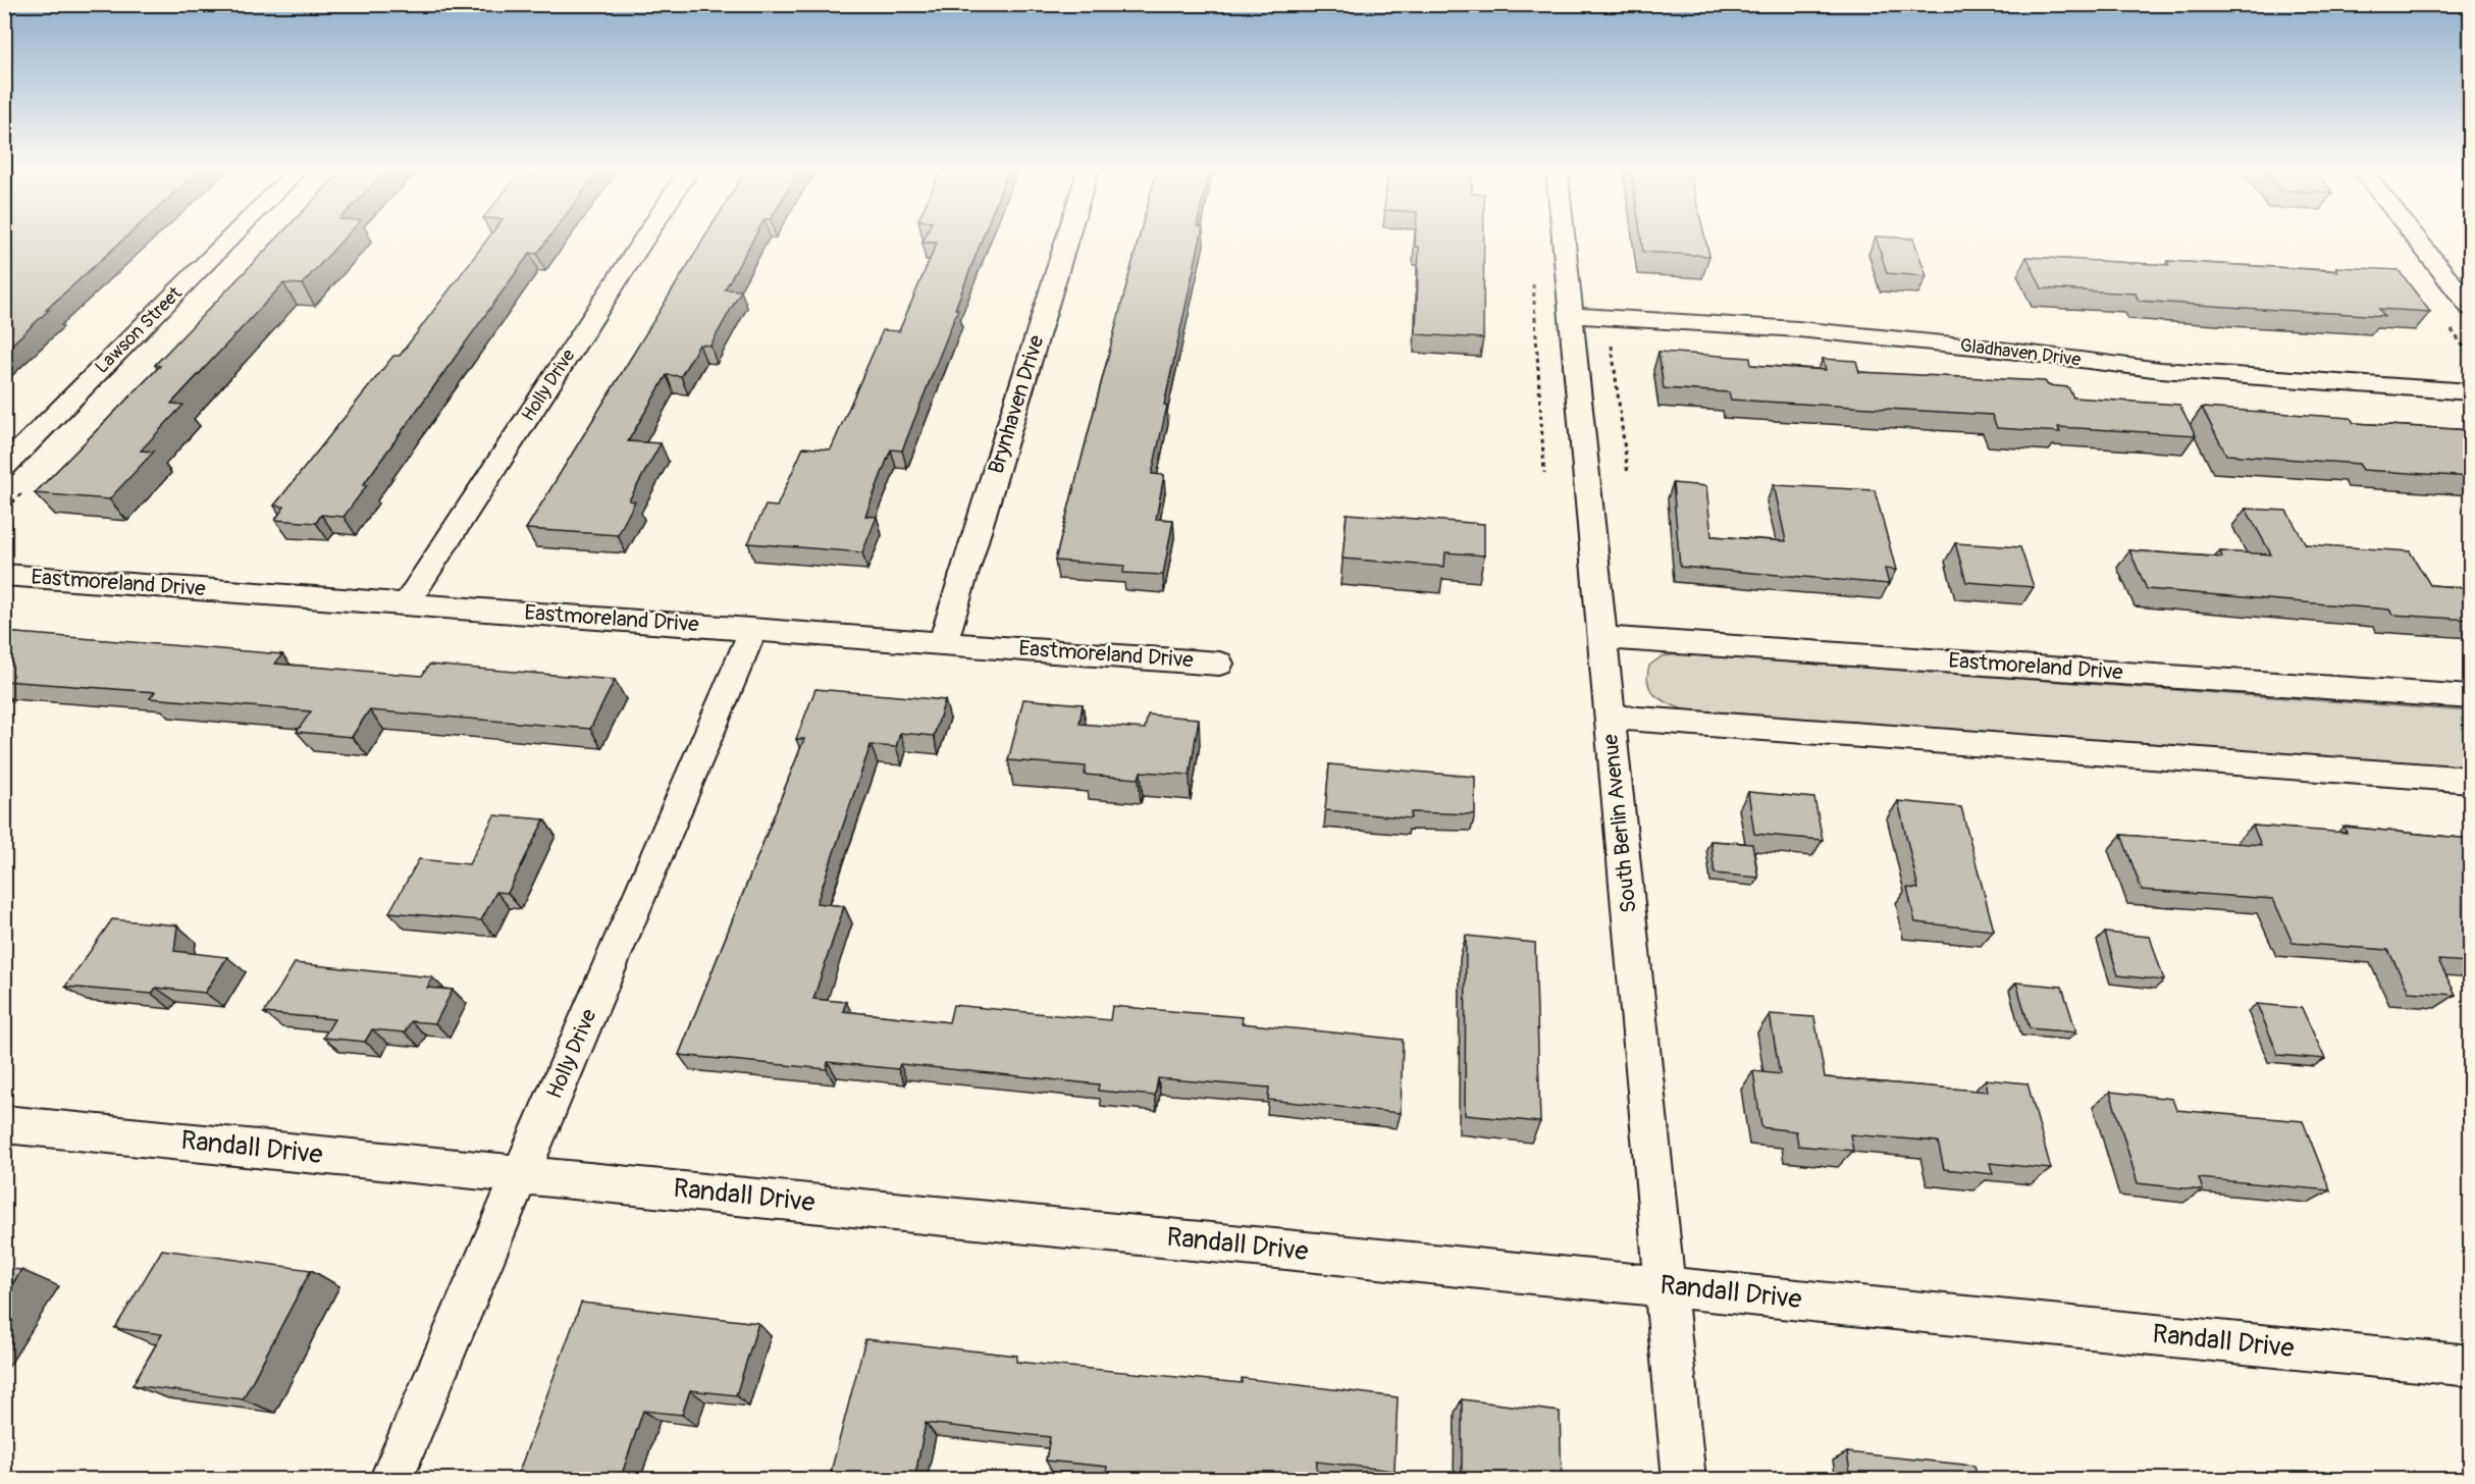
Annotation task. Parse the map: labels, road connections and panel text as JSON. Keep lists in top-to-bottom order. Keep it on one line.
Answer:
{"streets":{"street":["Lawson Street","Gladhaven Drive","Holly Drive","Brynhaven Drive","Eastmoreland Drive","South Berlin Avenue","Randall Drive"]},"crossings":[["Gladhaven Drive","South Berlin Avenue"],["Holly Drive","Eastmoreland Drive"],["Holly Drive","Randall Drive"],["Brynhaven Drive","Eastmoreland Drive"],["Eastmoreland Drive","South Berlin Avenue"],["South Berlin Avenue","Randall Drive"]]}
